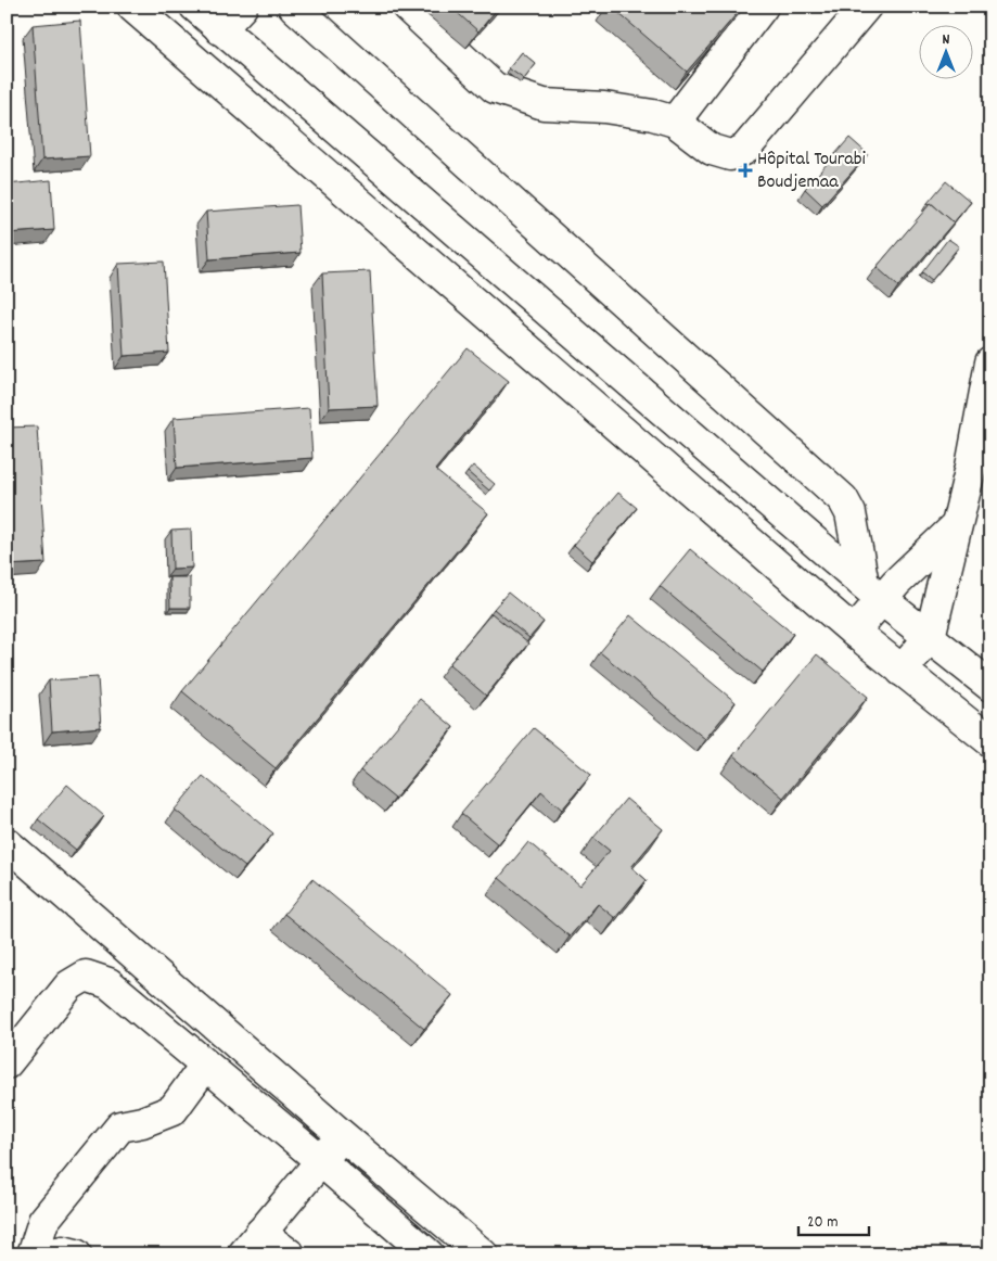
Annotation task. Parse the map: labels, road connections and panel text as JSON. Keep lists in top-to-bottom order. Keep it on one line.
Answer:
{"places":{"health":["Hôpital Tourabi Boudjemaa"]},"scale_bar":"20 m","north":"top"}
